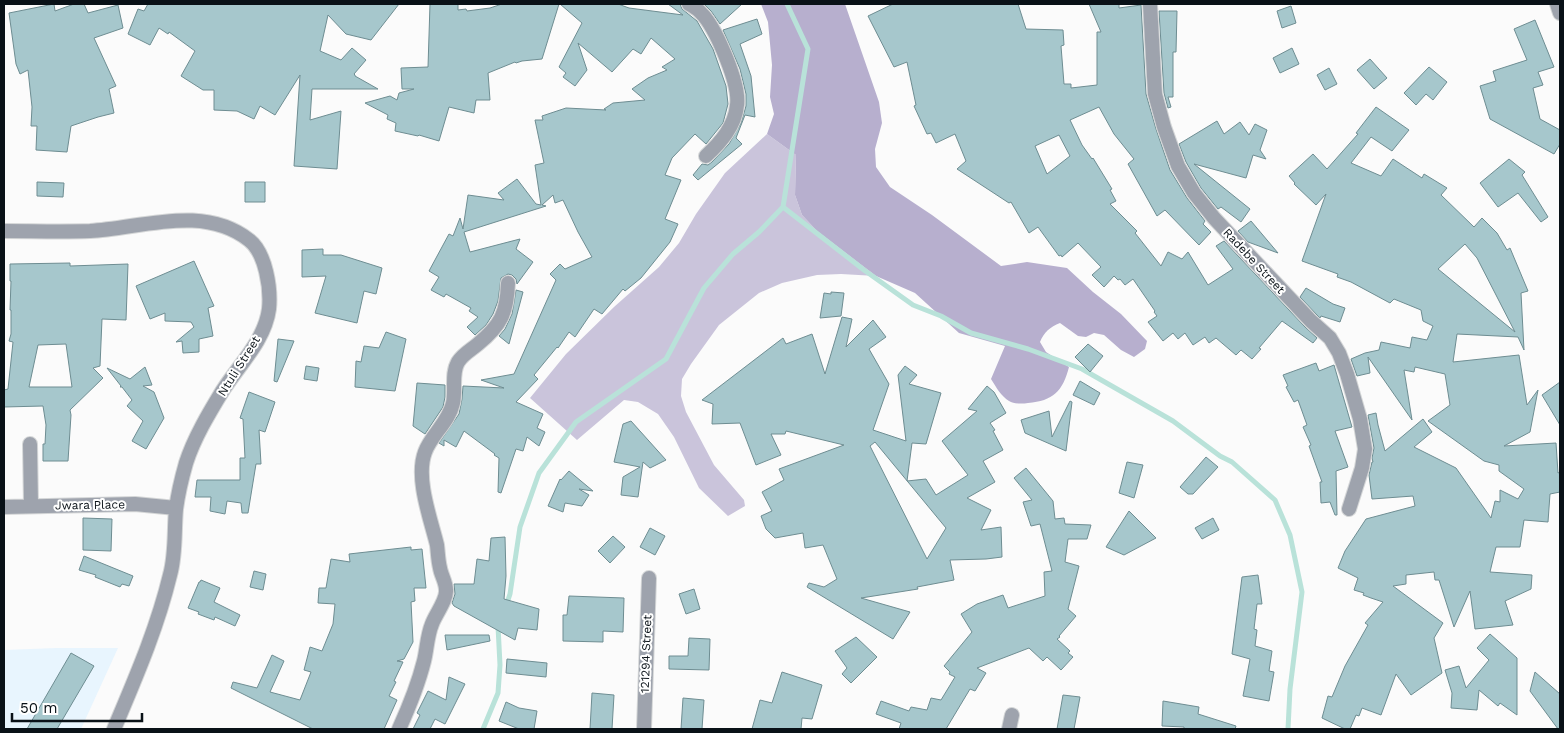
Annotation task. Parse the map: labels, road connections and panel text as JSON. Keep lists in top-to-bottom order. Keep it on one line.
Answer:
{"streets":{"street":["Radebe Street","Ntuli Street","Jwara Place","121294 Street"]},"crossings":[["Ntuli Street","Jwara Place"]],"scale_bar":"50 m"}
